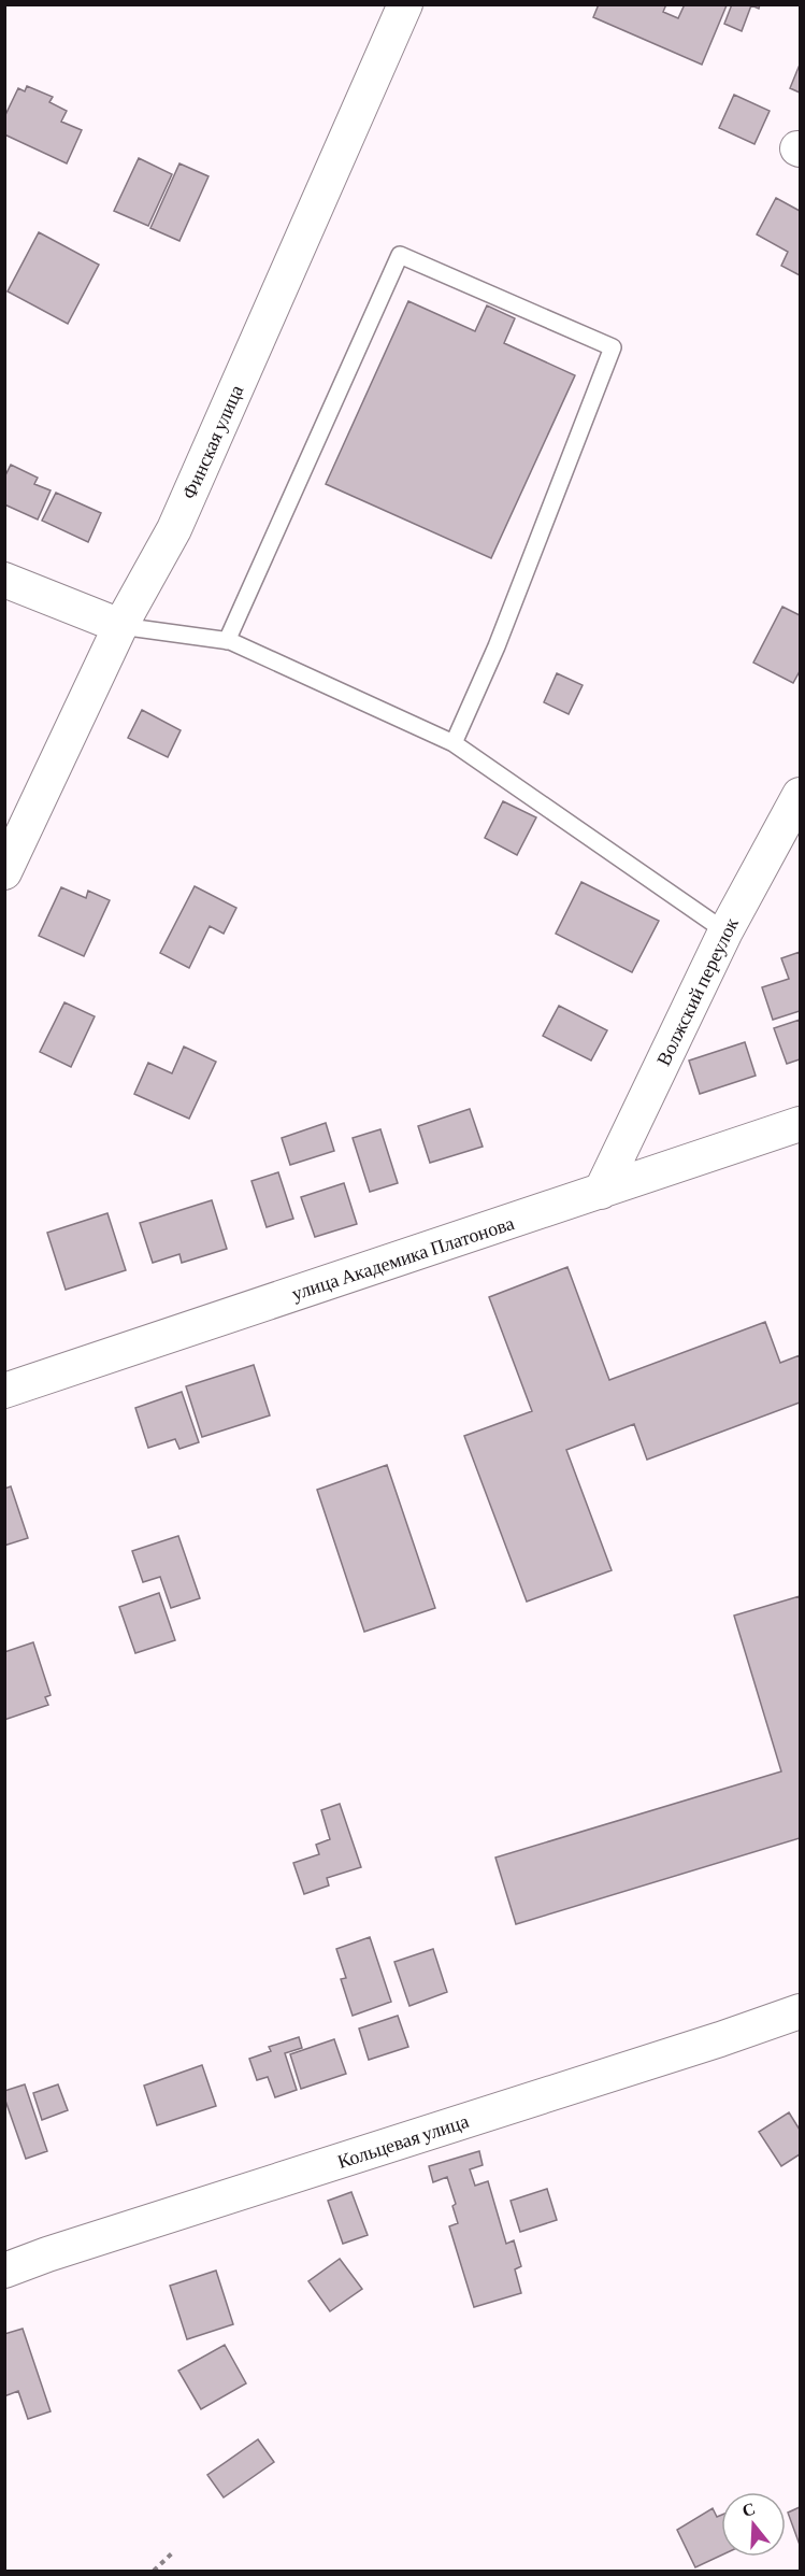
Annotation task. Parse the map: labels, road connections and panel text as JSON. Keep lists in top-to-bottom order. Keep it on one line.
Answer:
{"streets":{"street":["Финская улица","Волжский переулок","улица Академика Платонова","Кольцевая улица"]},"crossings":[["Волжский переулок","улица Академика Платонова"]],"north":"top"}
